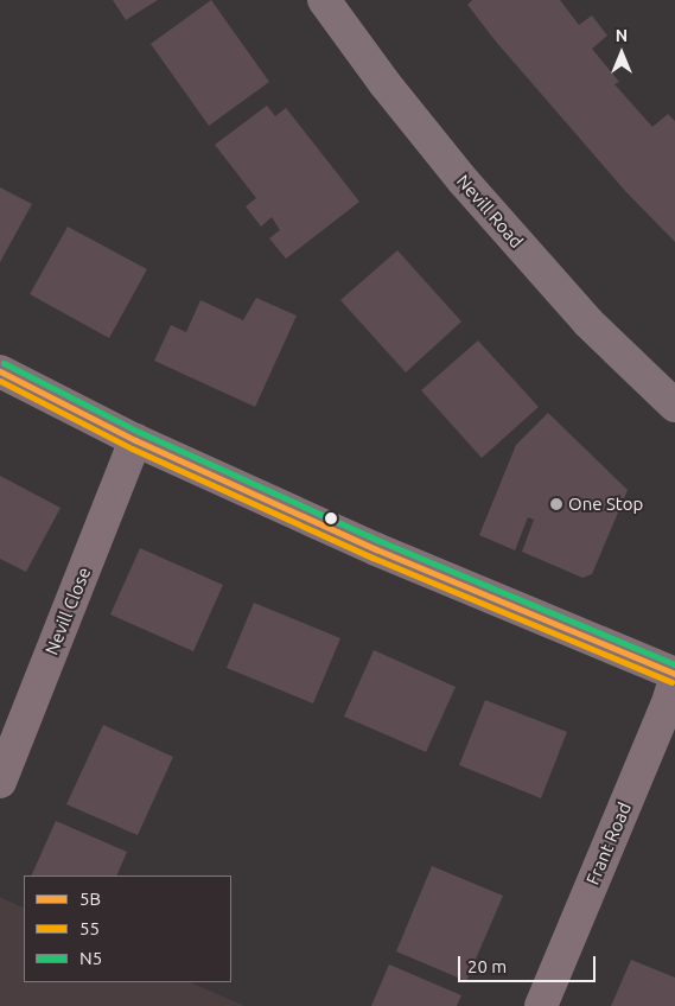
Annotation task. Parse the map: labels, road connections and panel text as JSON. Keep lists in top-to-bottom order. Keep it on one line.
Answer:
{"streets":{"main road":["Nevill Road"],"street":["Nevill Close","Frant Road"]},"places":["One Stop"],"lines":["transit line N5","transit line 5B","transit line 55"],"legend":["5B","55","N5"],"scale_bar":"20 m","north":"top"}
